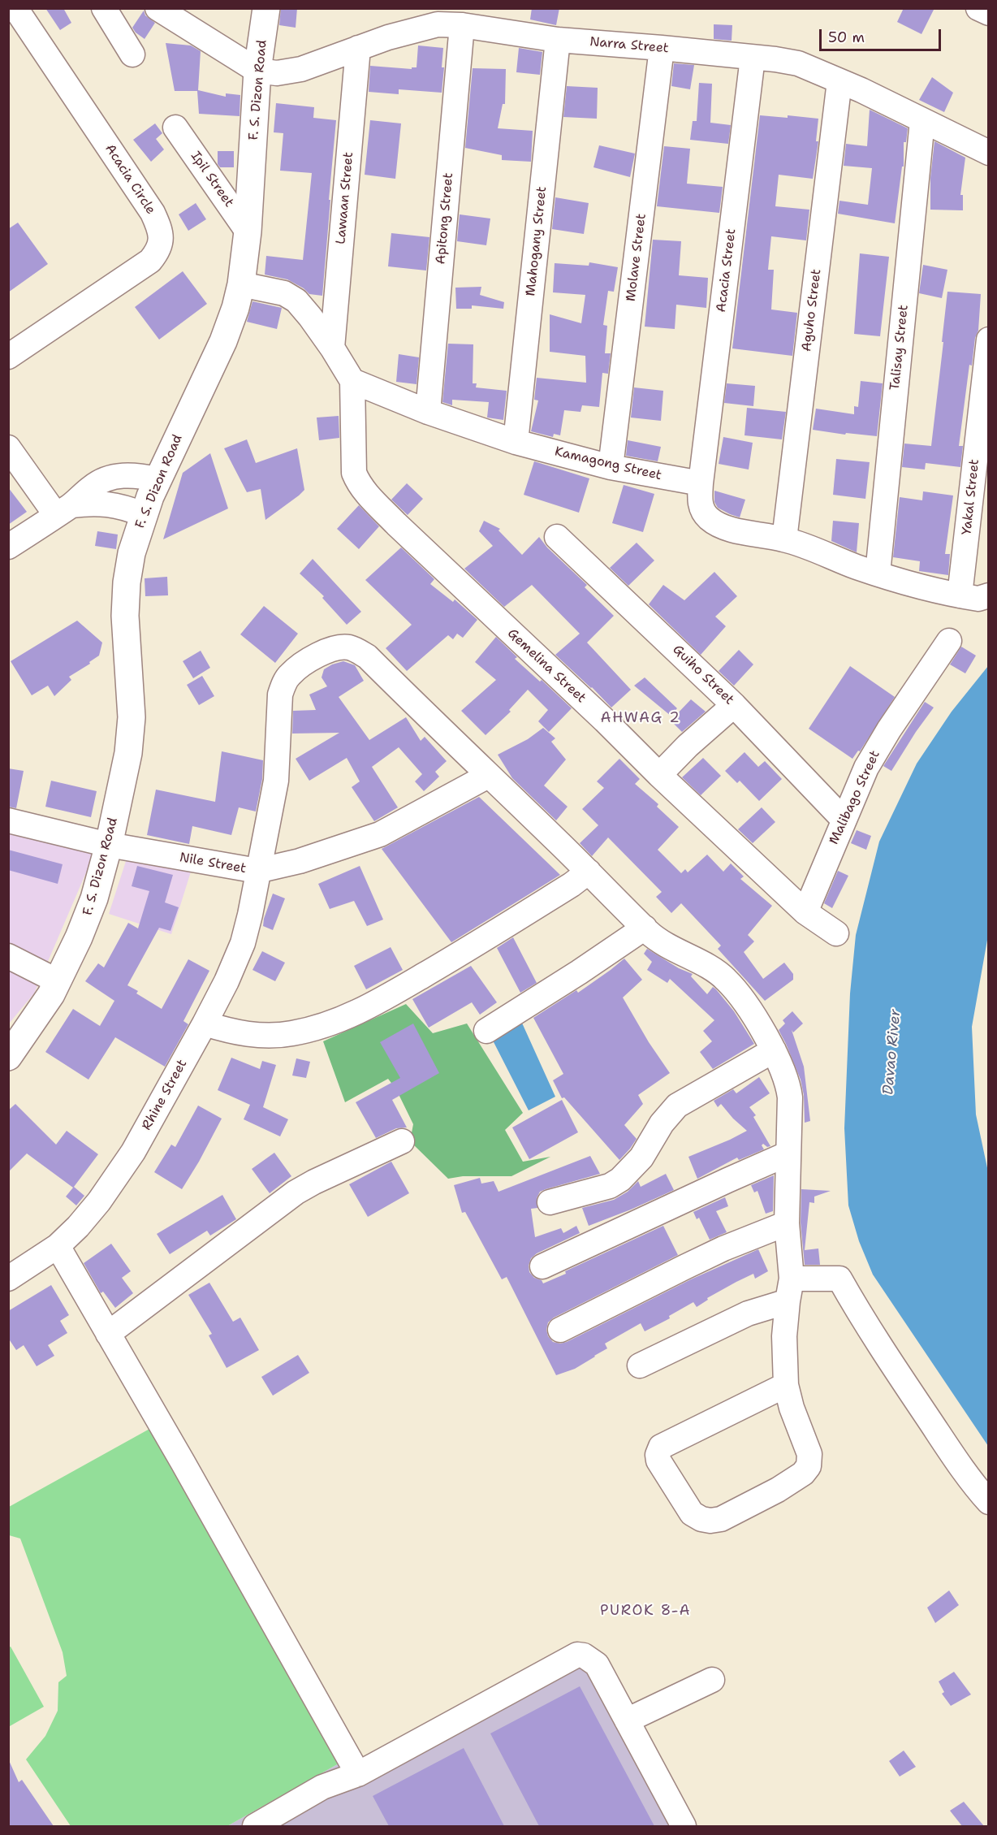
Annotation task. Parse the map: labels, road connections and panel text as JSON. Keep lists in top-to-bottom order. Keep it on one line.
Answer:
{"streets":{"main road":["F. S. Dizon Road"],"street":["Narra Street","Acacia Circle","Ipil Street","Lawaan Street","Apitong Street","Mahogany Street","Molave Street","Acacia Street","Aguho Street","Talisay Street","Kamagong Street","Yakal Street","Gemelina Street","Guiho Street","Malibago Street","Nile Street","Rhine Street"]},"crossings":[["Narra Street","F. S. Dizon Road"],["Narra Street","Lawaan Street"],["Narra Street","Apitong Street"],["Narra Street","Mahogany Street"],["Narra Street","Molave Street"],["Narra Street","Acacia Street"],["Narra Street","Aguho Street"],["Narra Street","Talisay Street"],["F. S. Dizon Road","Ipil Street"],["F. S. Dizon Road","Nile Street"],["Apitong Street","Kamagong Street"],["Mahogany Street","Kamagong Street"],["Molave Street","Kamagong Street"],["Acacia Street","Kamagong Street"],["Kamagong Street","Gemelina Street"],["Gemelina Street","Malibago Street"],["Guiho Street","Malibago Street"],["Nile Street","Rhine Street"]],"districts":["AHWAG 2","PUROK 8-A"],"water":["Davao River"],"scale_bar":"50 m"}
